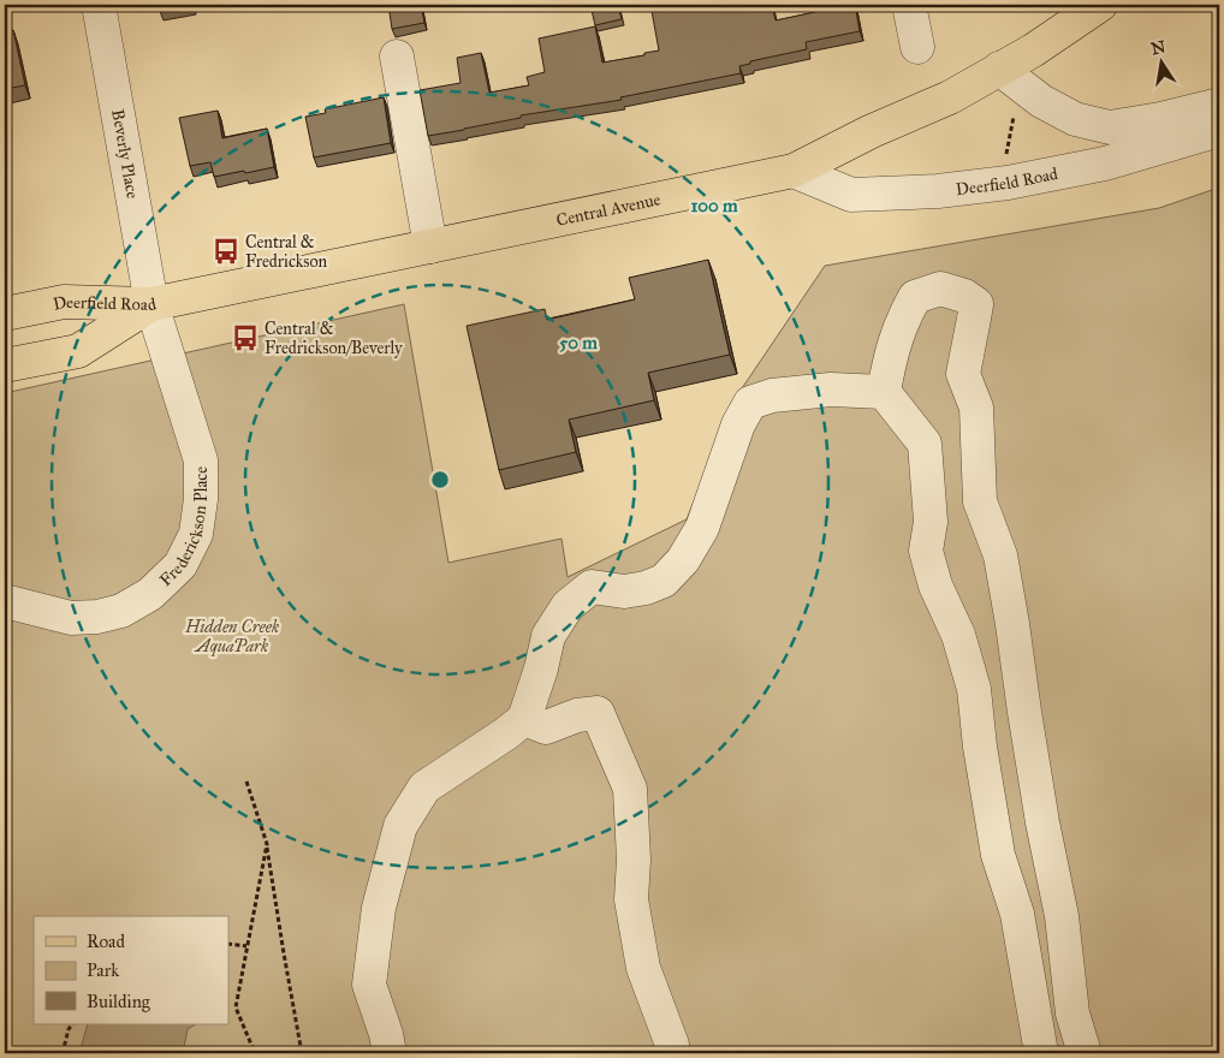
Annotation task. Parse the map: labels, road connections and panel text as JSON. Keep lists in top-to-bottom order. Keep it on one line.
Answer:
{"streets":{"main road":["Deerfield Road","Central Avenue"],"street":["Beverly Place","Frederickson Place"]},"crossings":[["Beverly Place","Deerfield Road"],["Beverly Place","Central Avenue"],["Beverly Place","Frederickson Place"],["Deerfield Road","Central Avenue"],["Deerfield Road","Frederickson Place"],["Central Avenue","Frederickson Place"]],"parks":["Hidden Creek AquaPark"],"places":{"bus stop":["Central & Fredrickson","Central & Fredrickson/Beverly"]},"legend":["Road","Park","Building"],"north":"top","rings":["100 m","50 m"]}
